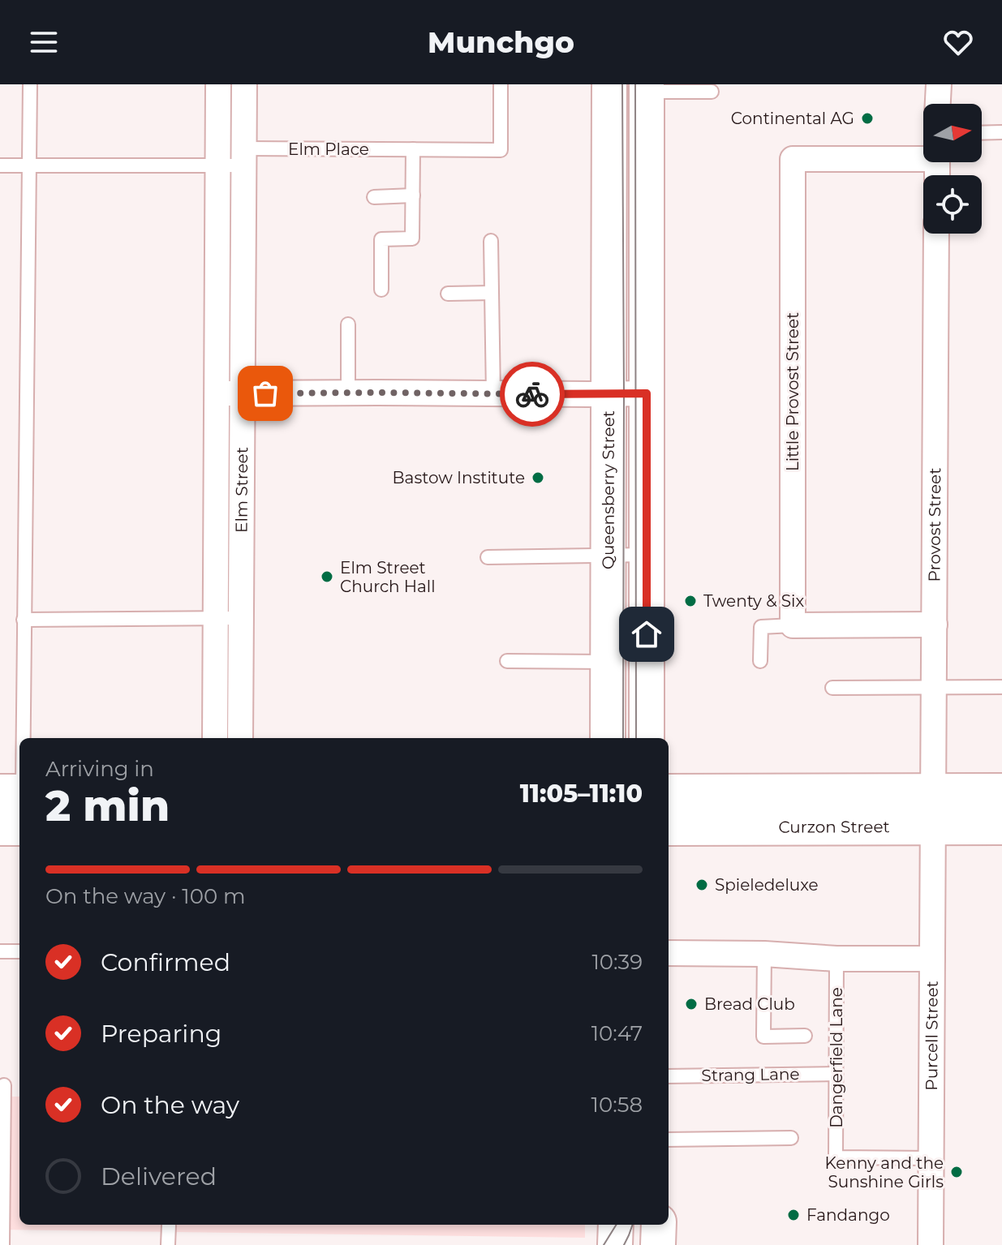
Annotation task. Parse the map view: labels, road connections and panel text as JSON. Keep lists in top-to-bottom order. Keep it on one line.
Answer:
{"streets":{"highway":["Curzon Street"],"street":["Little Provost Street","Elm Street","Queensberry Street","Provost Street","Purcell Street"],"lane":["Elm Place","Dangerfield Lane","Strang Lane"]},"crossings":[["Elm Place","Elm Street"],["Provost Street","Curzon Street"],["Provost Street","Purcell Street"],["Curzon Street","Purcell Street"],["Purcell Street","Dangerfield Lane"],["Dangerfield Lane","Strang Lane"]],"places":["Continental AG","Bastow Institute","Elm Street Church Hall","Twenty & Six","Spieledeluxe","Bread Club","Kenny and the Sunshine Girls","Fandango"],"north":"right","page":{"header":"Munchgo","heading":["2 min","Arriving in","11:05–11:10"],"bar":"On the way · 100 m","list":[["Confirmed","10:39"],["Preparing","10:47"],["On the way","10:58"],"Delivered"]}}
